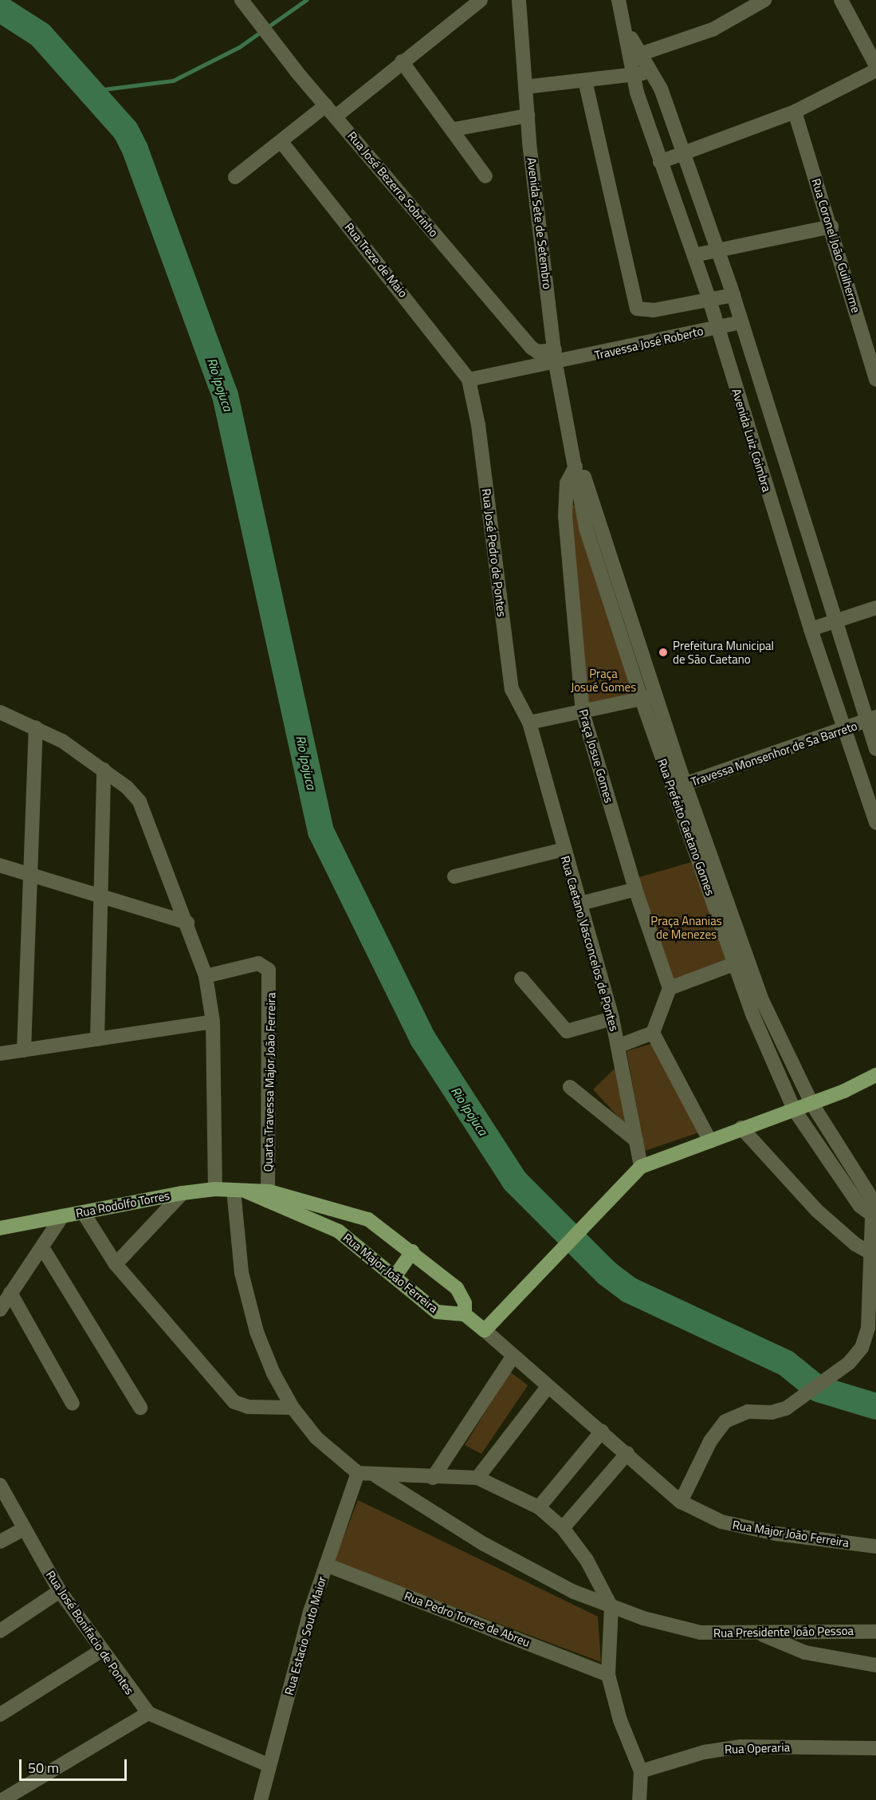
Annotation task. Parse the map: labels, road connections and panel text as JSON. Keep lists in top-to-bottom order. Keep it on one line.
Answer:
{"streets":{"main road":["Rua Rodolfo Torres","Rua Major João Ferreira"],"street":["Rua José Bezerra Sobrinho","Avenida Sete de Setembro","Rua Coronel João Guilherme","Rua Treze de Maio","Travessa José Roberto","Avenida Luiz Coimbra","Rua José Pedro de Pontes","Travessa Monsenhor de Sa Barreto","Praça Josue Gomes","Rua Prefeito Caetano Gomes","Rua Caetano Vasconcelos de Pontes","Quarta Travessa Major João Ferreira","Rua Pedro Torres de Abreu","Rua Presidente João Pessoa","Rua José Bonifacio de Pontes","Rua Estacio Souto Maior","Rua Operaria"]},"crossings":[["Rua José Bezerra Sobrinho","Avenida Sete de Setembro"],["Rua José Bezerra Sobrinho","Travessa José Roberto"],["Avenida Sete de Setembro","Travessa José Roberto"],["Avenida Sete de Setembro","Praça Josue Gomes"],["Avenida Sete de Setembro","Rua Prefeito Caetano Gomes"],["Rua Treze de Maio","Travessa José Roberto"],["Rua Treze de Maio","Rua José Pedro de Pontes"],["Travessa José Roberto","Avenida Luiz Coimbra"],["Travessa José Roberto","Rua José Pedro de Pontes"],["Avenida Luiz Coimbra","Travessa Monsenhor de Sa Barreto"],["Rua José Pedro de Pontes","Rua Caetano Vasconcelos de Pontes"],["Travessa Monsenhor de Sa Barreto","Rua Prefeito Caetano Gomes"],["Praça Josue Gomes","Rua Prefeito Caetano Gomes"],["Quarta Travessa Major João Ferreira","Rua Major João Ferreira"],["Rua Rodolfo Torres","Rua Major João Ferreira"],["Rua Pedro Torres de Abreu","Rua Estacio Souto Maior"],["Rua José Bonifacio de Pontes","Rua Estacio Souto Maior"]],"water":["Rio Ipojuca"],"parks":["Praça Josué Gomes","Praça Ananias de Menezes"],"places":["Prefeitura Municipal de São Caetano"],"scale_bar":"50 m"}
